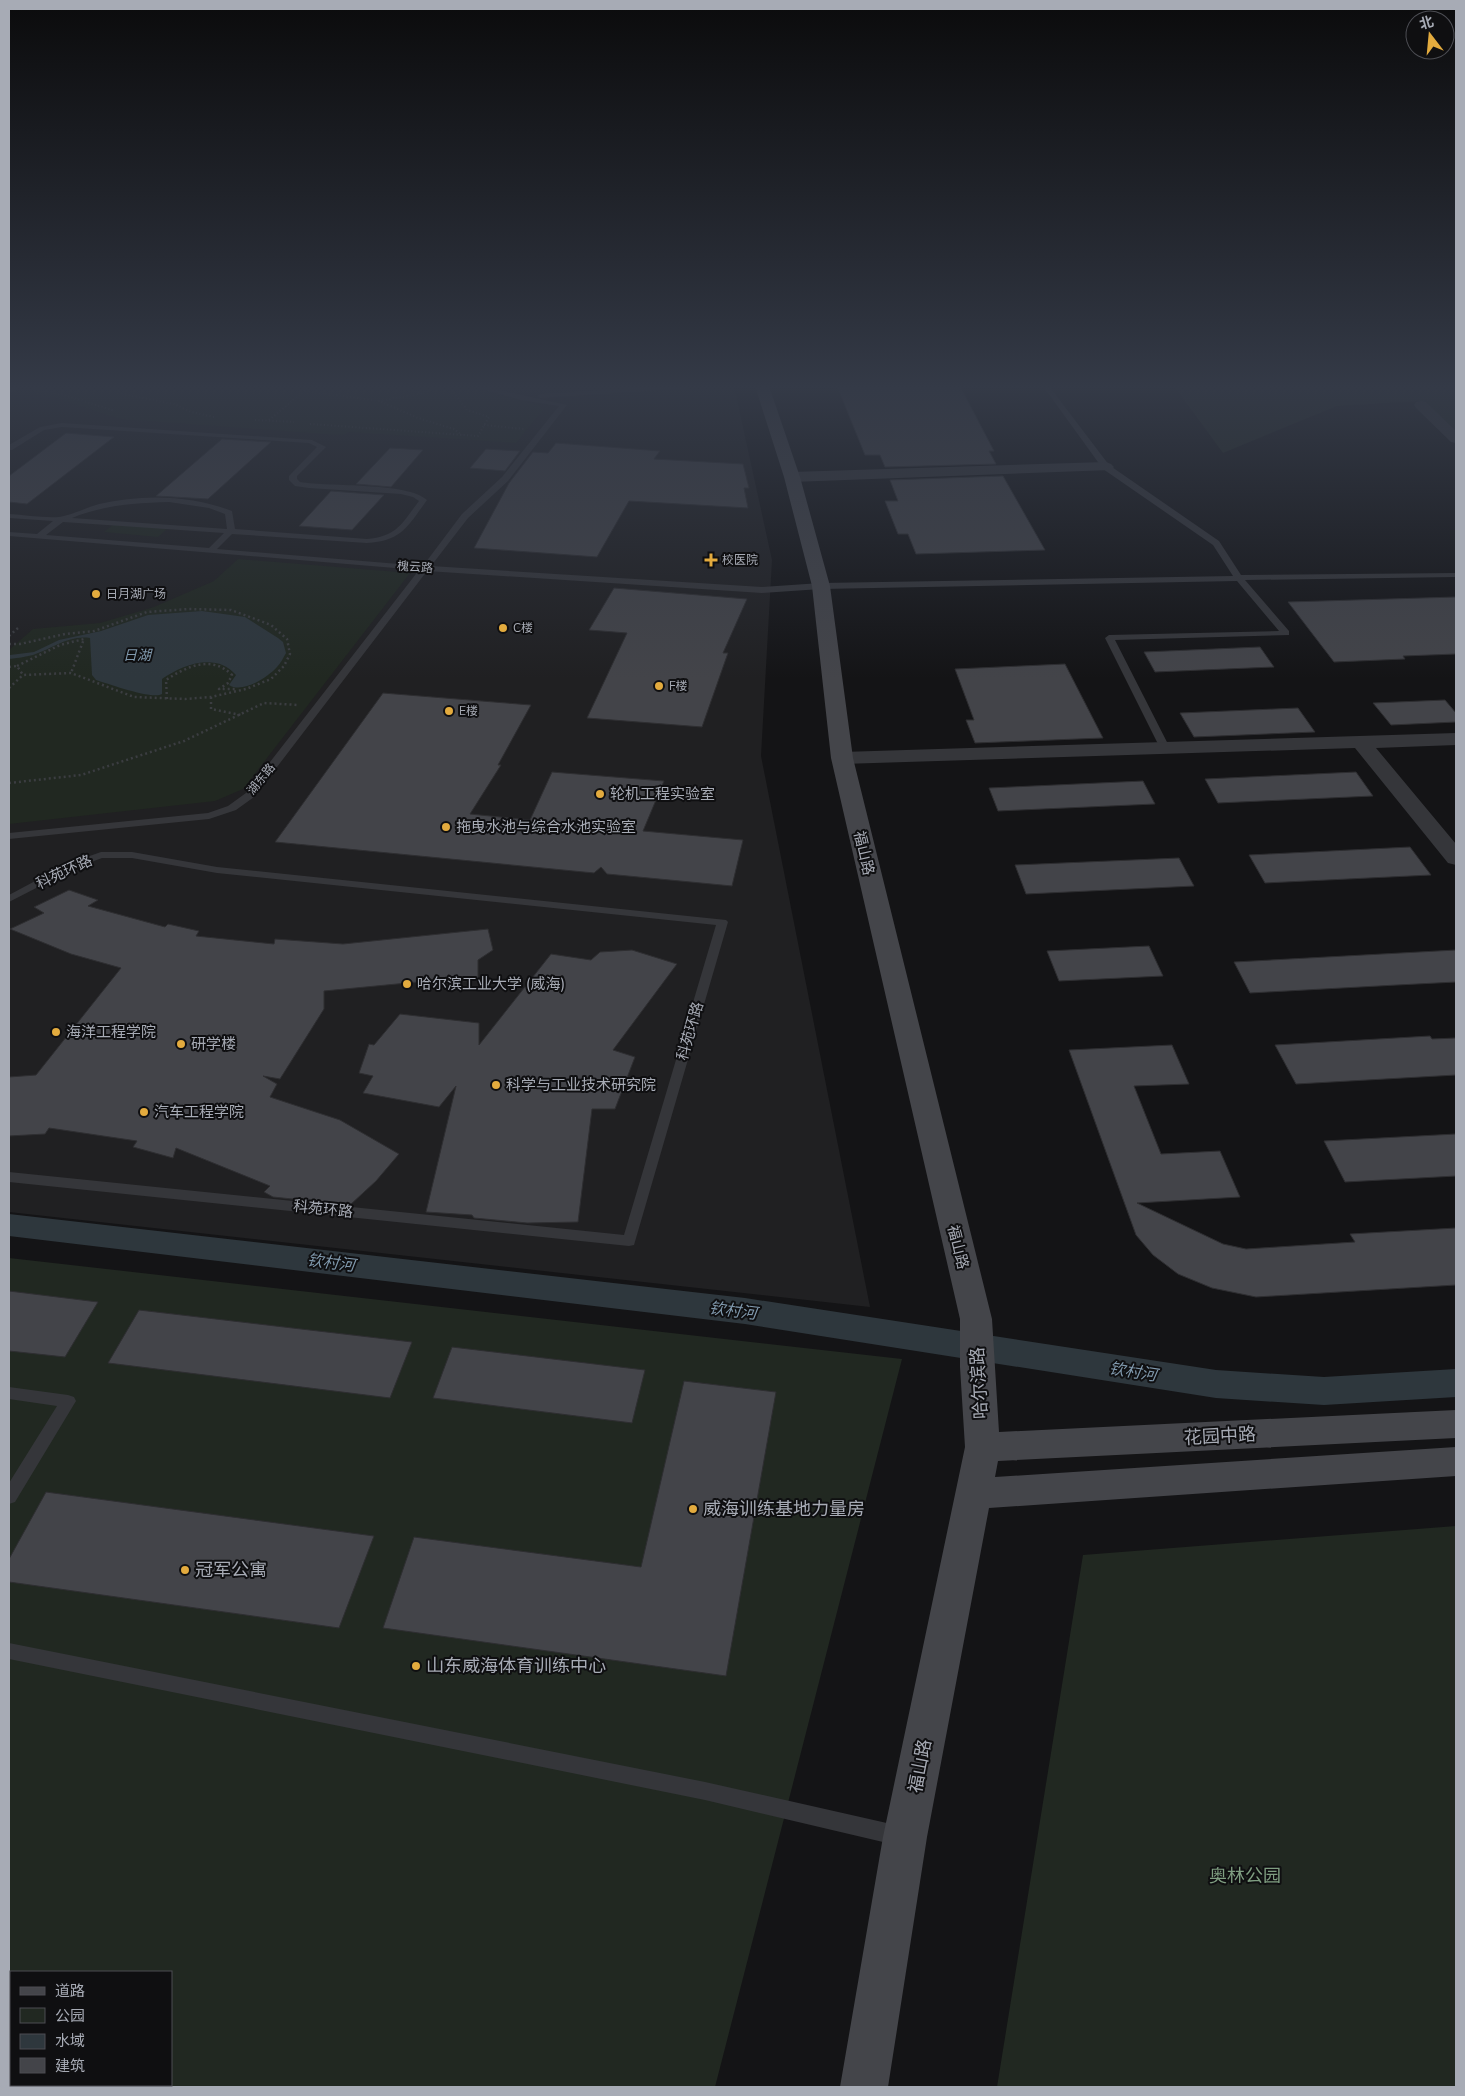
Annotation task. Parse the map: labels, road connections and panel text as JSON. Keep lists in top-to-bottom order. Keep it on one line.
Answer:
{"streets":{"main road":["福山路","哈尔滨路","花园中路"],"lane":["槐云路","湖东路","科苑环路"]},"crossings":[["槐云路","湖东路"],["槐云路","福山路"],["福山路","哈尔滨路"],["福山路","花园中路"],["哈尔滨路","花园中路"]],"water":["日湖","钦村河"],"parks":["奥林公园"],"places":{"health":["校医院"],"other":["日月湖广场","C楼","F楼","E楼","轮机工程实验室","拖曳水池与综合水池实验室","哈尔滨工业大学 (威海)","海洋工程学院","研学楼","科学与工业技术研究院","汽车工程学院","威海训练基地力量房","冠军公寓","山东威海体育训练中心"]},"legend":["道路","公园","水域","建筑"],"north":"top"}
